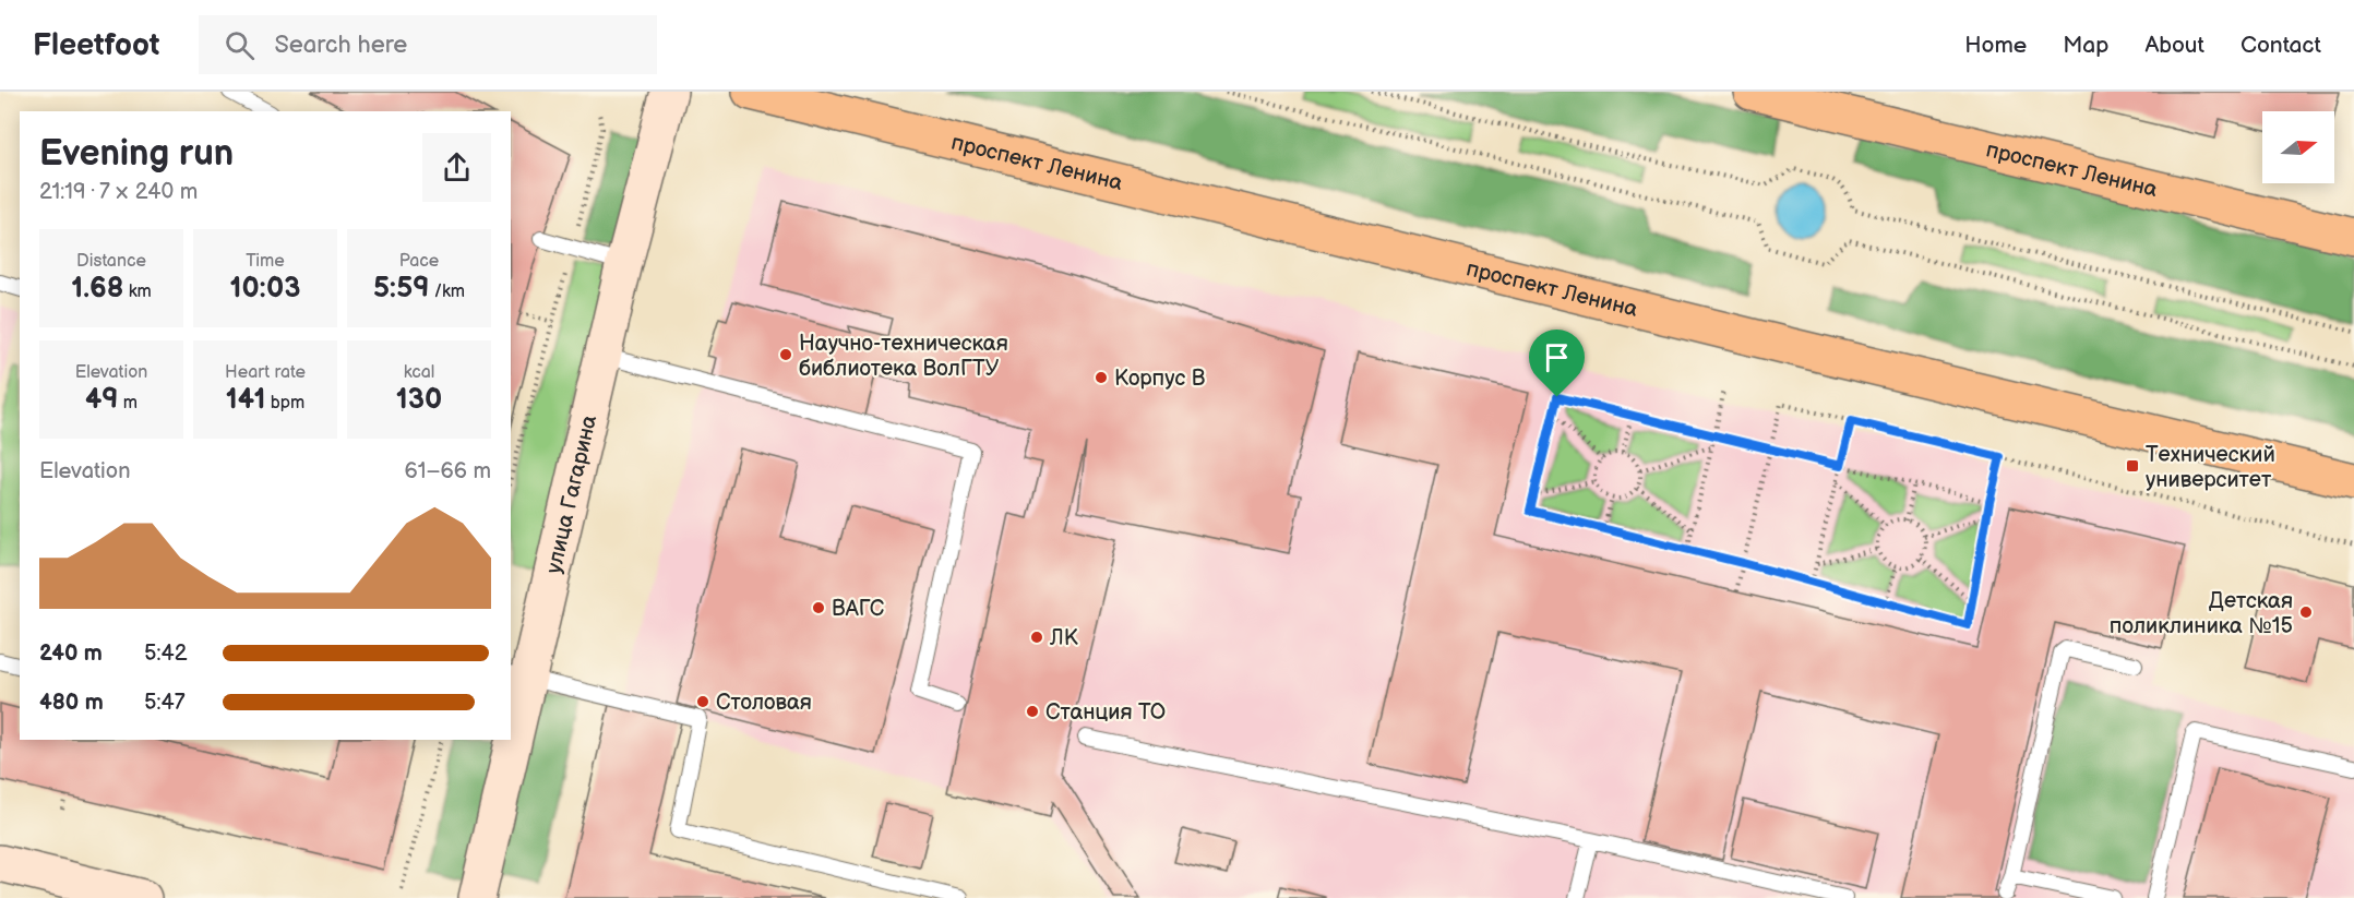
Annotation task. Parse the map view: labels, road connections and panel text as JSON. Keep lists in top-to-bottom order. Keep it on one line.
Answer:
{"streets":{"main road":["проспект Ленина"],"street":["улица Гагарина"]},"places":{"other":["Научно-техническая библиотека ВолГТУ","Корпус В","ВАГС","Детская поликлиника №15","ЛК","Столовая","Станция ТО"],"transit":["Технический университет"]},"north":"right","page":{"header":"Fleetfoot","search":"Search here","nav":["Home","Map","About","Contact"],"heading":["Evening run","21:19 · 7 × 240 m"],"stats":[["Distance","1.68 km"],["Time","10:03"],["Pace","5:59 /km"],["Elevation","49 m"],["Heart rate","141 bpm"],["kcal","130"]],"chart":["Elevation","61–66 m"],"list":[{"name":"240 m","note":"5:42"},{"name":"480 m","note":"5:47"}]}}
